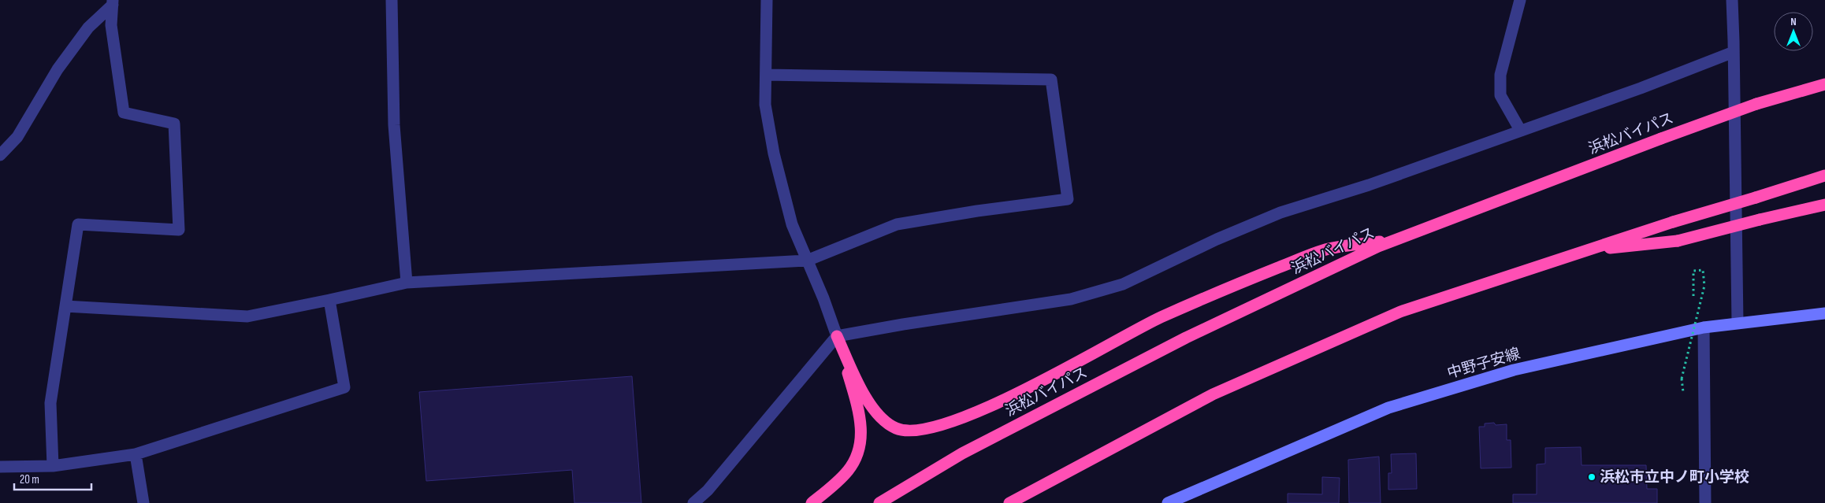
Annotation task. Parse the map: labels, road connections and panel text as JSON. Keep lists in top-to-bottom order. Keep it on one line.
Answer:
{"streets":{"highway":["浜松バイパス"],"main road":["中野子安線"]},"places":["浜松市立中ノ町小学校"],"scale_bar":"20 m","north":"top"}
